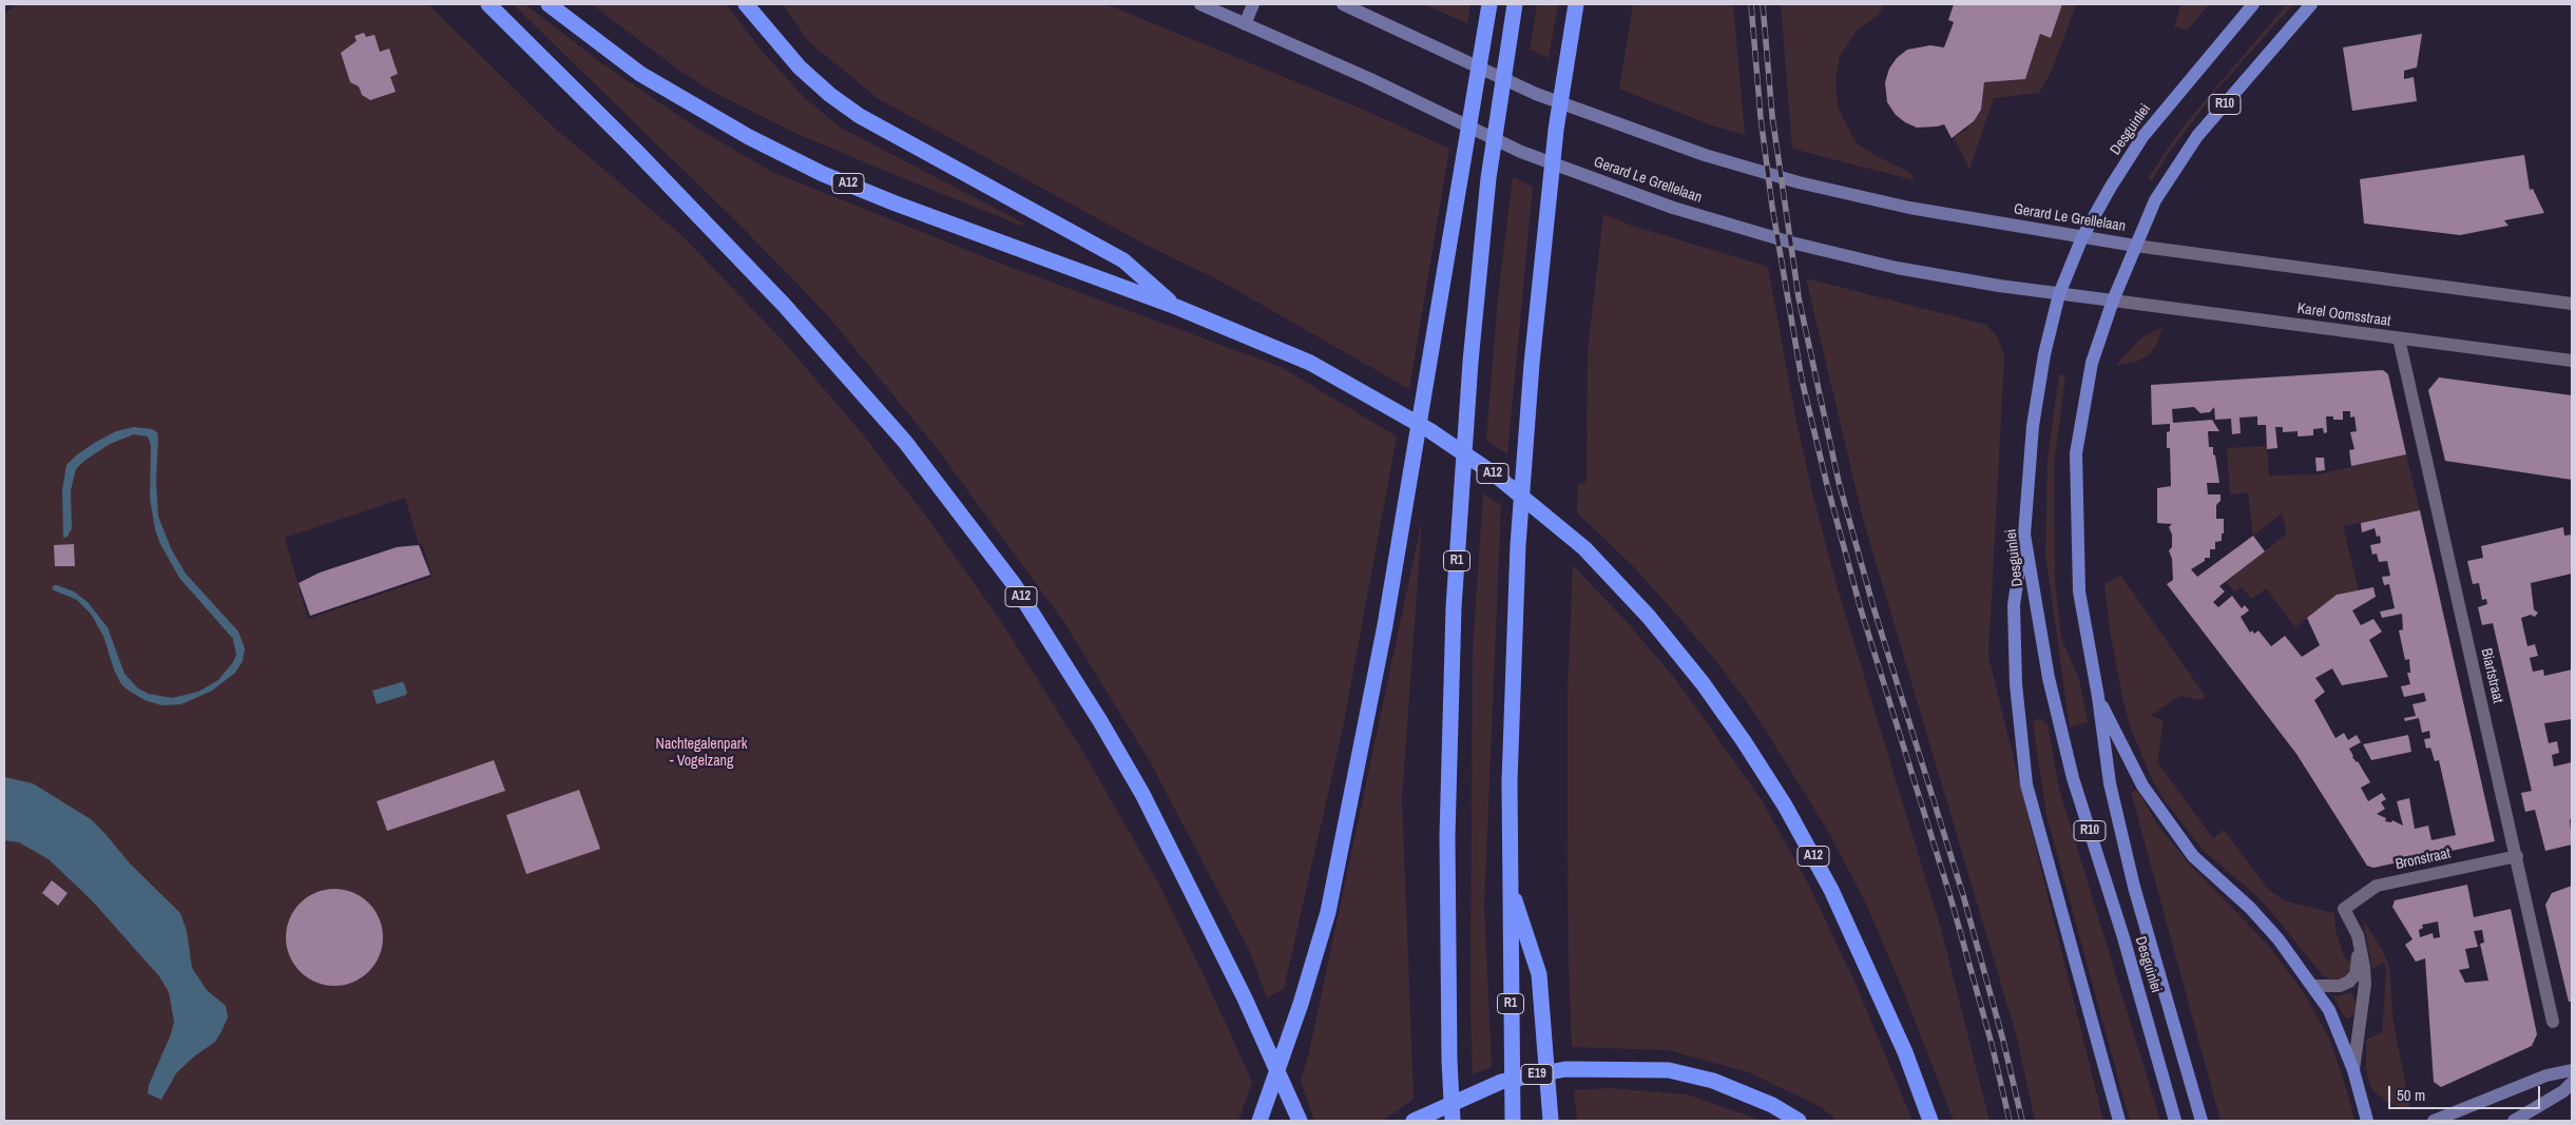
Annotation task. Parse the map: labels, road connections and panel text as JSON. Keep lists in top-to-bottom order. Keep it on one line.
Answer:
{"streets":{"highway":["A12","R1","E19"],"main road":["R10","Desguinlei"],"street":["Gerard Le Grellelaan","Karel Oomsstraat","Biartstraat","Bronstraat"]},"crossings":[["Desguinlei","Gerard Le Grellelaan"],["Desguinlei","Karel Oomsstraat"],["Gerard Le Grellelaan","Karel Oomsstraat"],["Karel Oomsstraat","Biartstraat"],["Biartstraat","Bronstraat"]],"parks":["Nachtegalenpark - Vogelzang"],"scale_bar":"50 m"}
